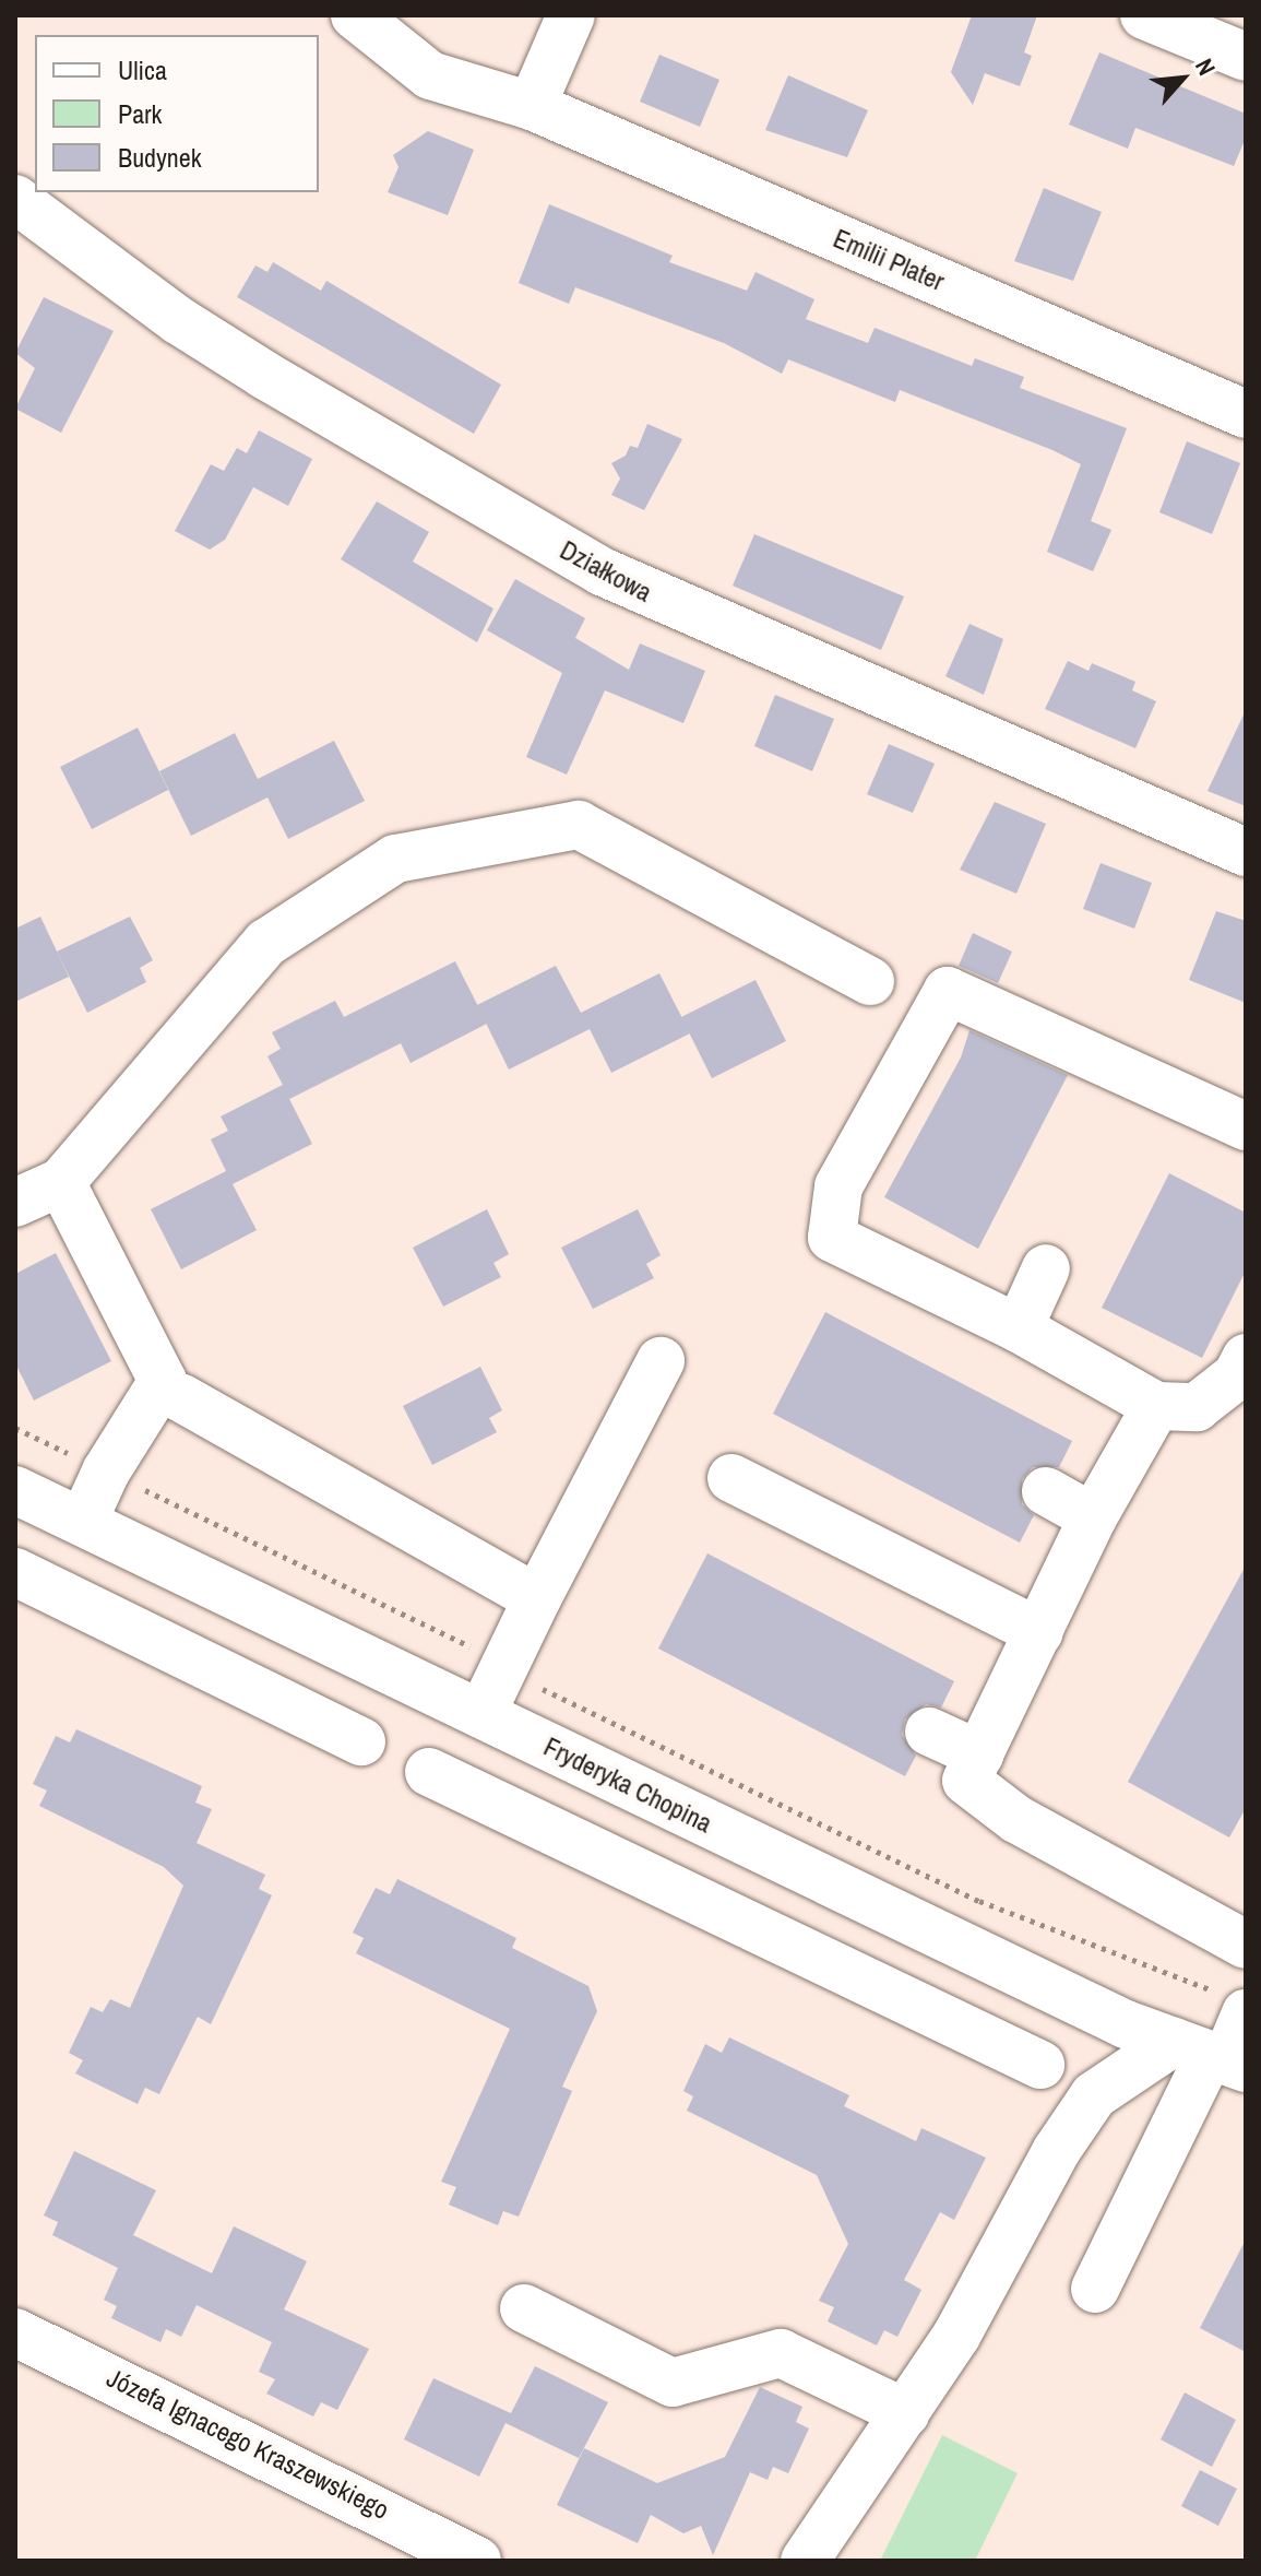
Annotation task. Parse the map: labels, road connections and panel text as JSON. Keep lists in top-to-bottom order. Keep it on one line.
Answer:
{"streets":{"street":["Emilii Plater","Działkowa","Fryderyka Chopina","Józefa Ignacego Kraszewskiego"]},"legend":["Ulica","Park","Budynek"],"north":"top right"}
